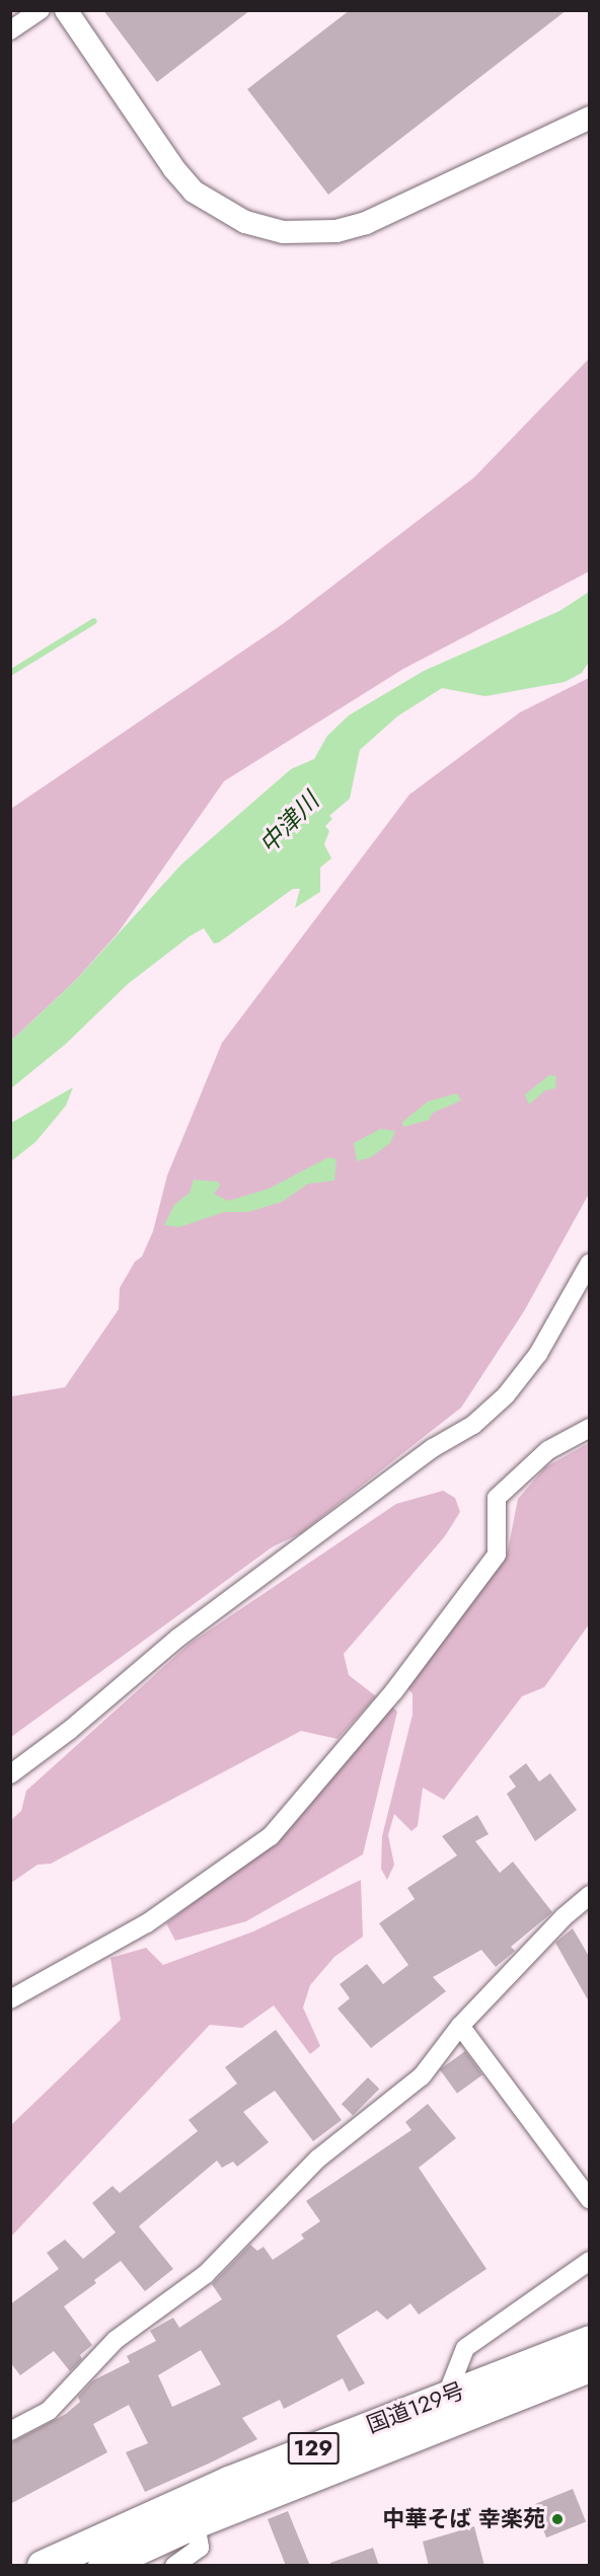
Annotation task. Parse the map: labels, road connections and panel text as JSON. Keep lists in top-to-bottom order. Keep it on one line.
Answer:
{"streets":{"highway":["国道129号","129"]},"water":["中津川"],"places":["中華そば 幸楽苑"]}
